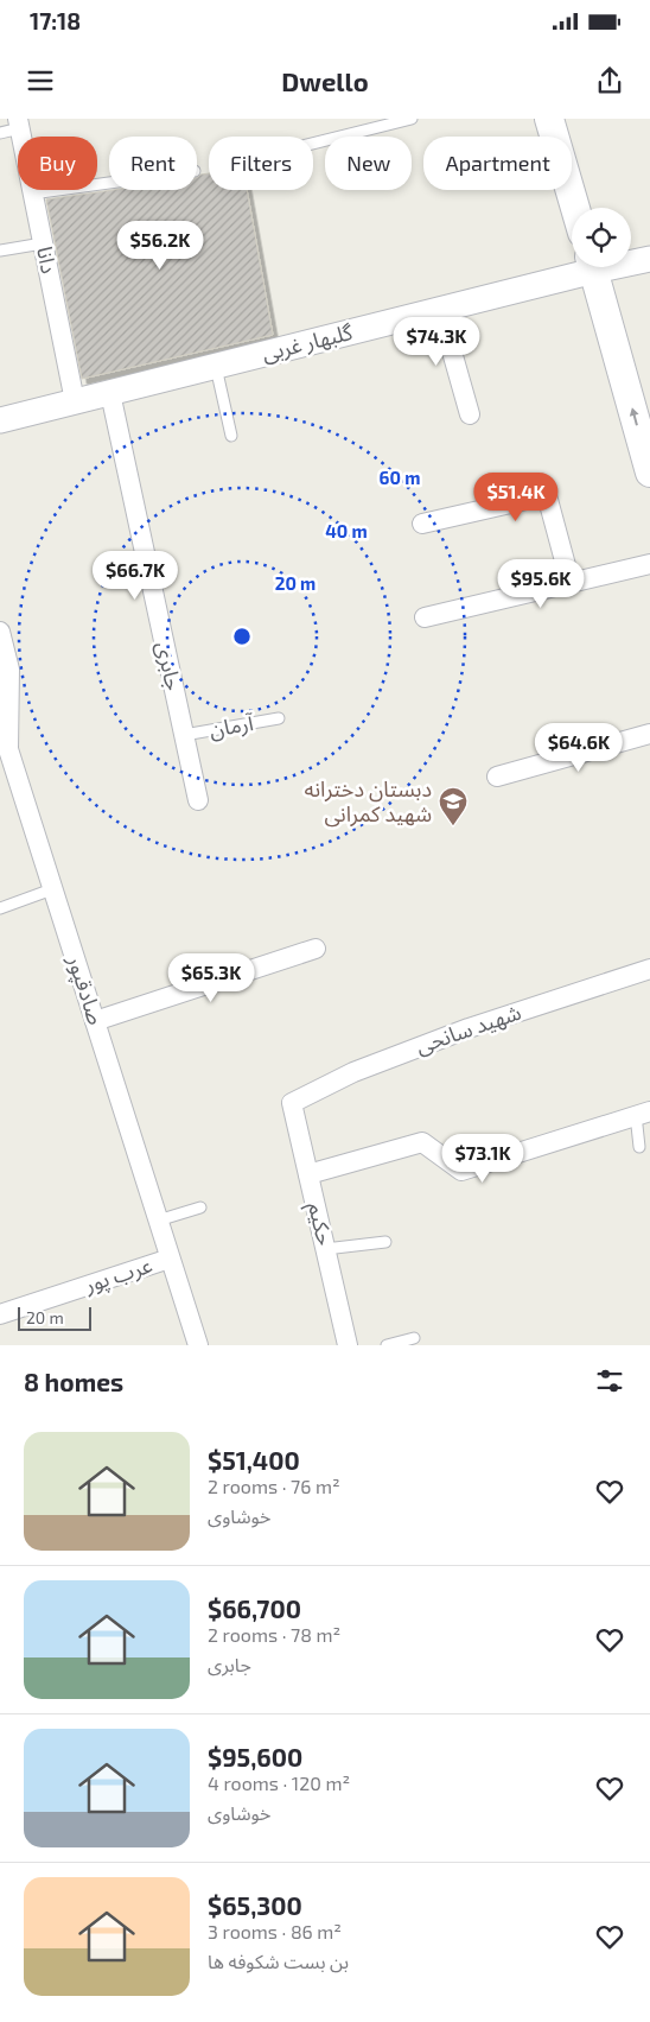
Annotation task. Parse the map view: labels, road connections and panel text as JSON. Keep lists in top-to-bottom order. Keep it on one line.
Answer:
{"streets":{"street":["دانا","گلبهار غربی","جابری","صادقپور","شهید سانحی","حکیم","عرب پور"],"lane":["آرمان"]},"crossings":[["دانا","گلبهار غربی"],["گلبهار غربی","جابری"],["جابری","آرمان"],["صادقپور","عرب پور"],["شهید سانحی","حکیم"]],"places":{"school or university":["دبستان دخترانه شهید کمرانی"]},"scale_bar":"20 m","page":{"status":"17:18","header":"Dwello","chip":["Buy","Rent","Filters","New","Apartment"],"price":["$56.2K","$74.3K","$51.4K","$66.7K","$95.6K","$64.6K","$65.3K","$73.1K"],"scale":"20 m","heading":"8 homes","list":[{"name":"$51,400","note":"2 rooms · 76 m² · خوشاوی"},{"name":"$66,700","note":"2 rooms · 78 m² · جابری"},{"name":"$95,600","note":"4 rooms · 120 m² · خوشاوی"},{"name":"$65,300","note":"3 rooms · 86 m² · بن بست شکوفه ها"}]},"rings":["60 m","40 m","20 m"]}
